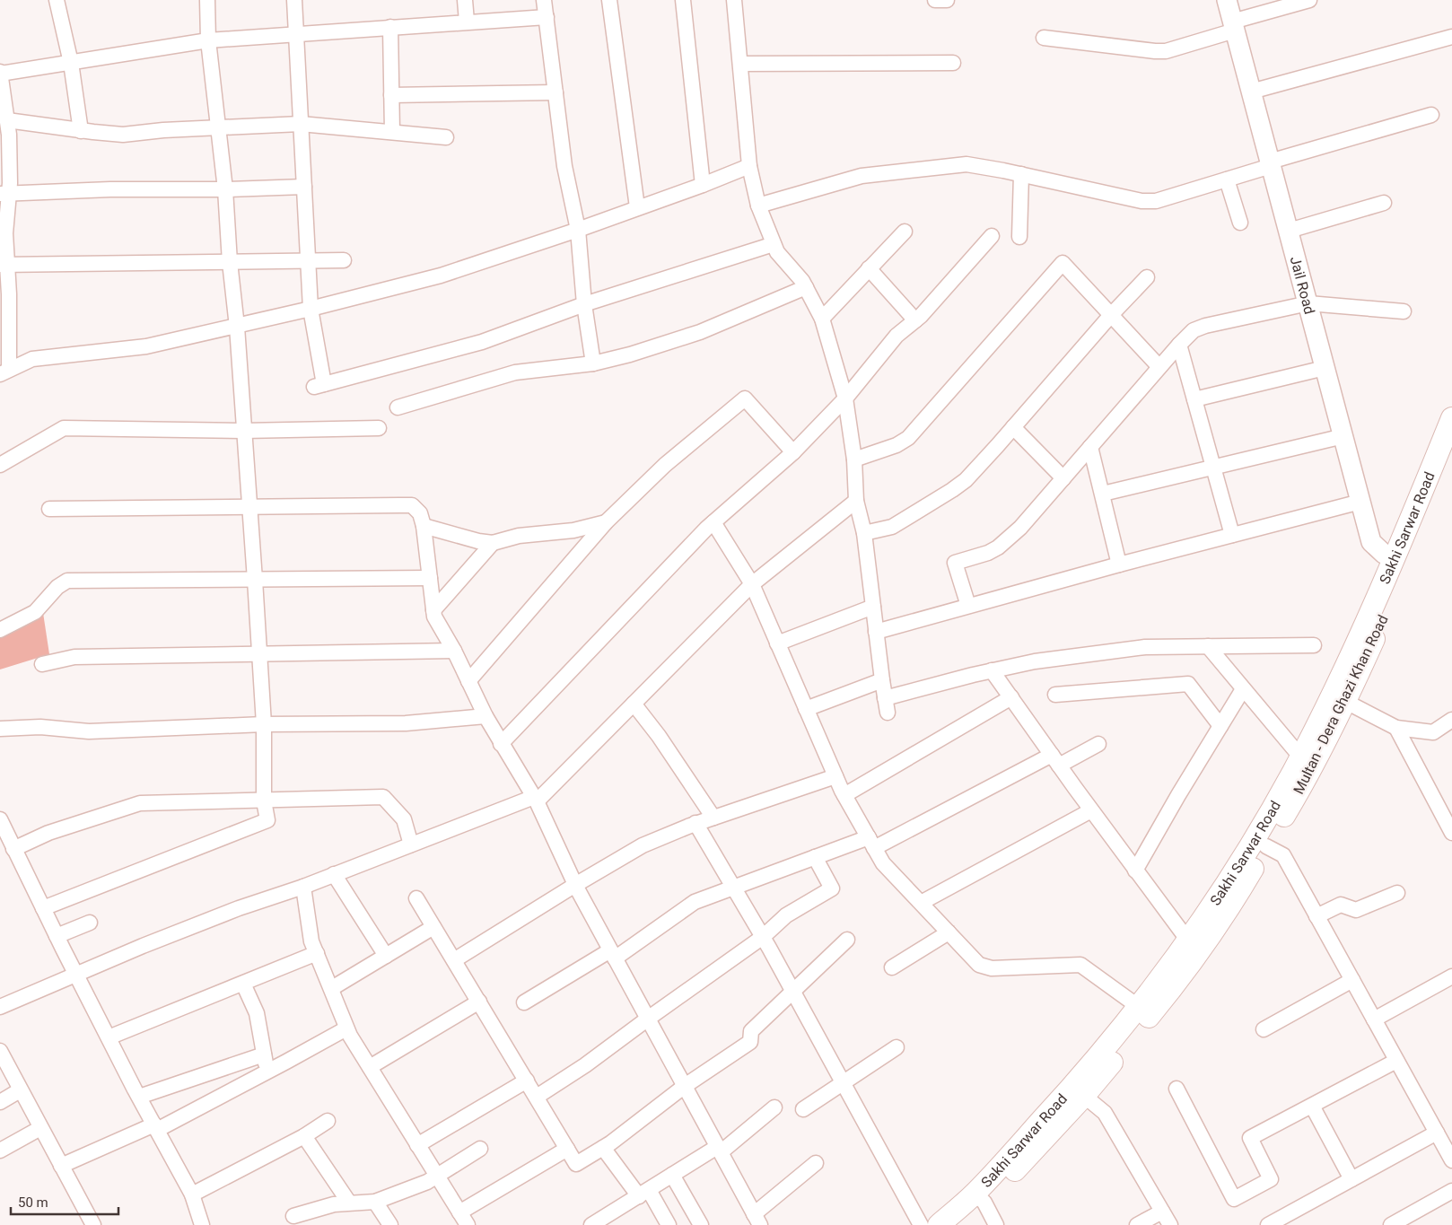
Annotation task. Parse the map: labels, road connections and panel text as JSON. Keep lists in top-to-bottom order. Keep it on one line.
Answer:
{"streets":{"highway":["Sakhi Sarwar Road","Multan - Dera Ghazi Khan Road"],"main road":["Jail Road"]},"crossings":[["Jail Road","Sakhi Sarwar Road"],["Sakhi Sarwar Road","Multan - Dera Ghazi Khan Road"]],"scale_bar":"50 m"}
